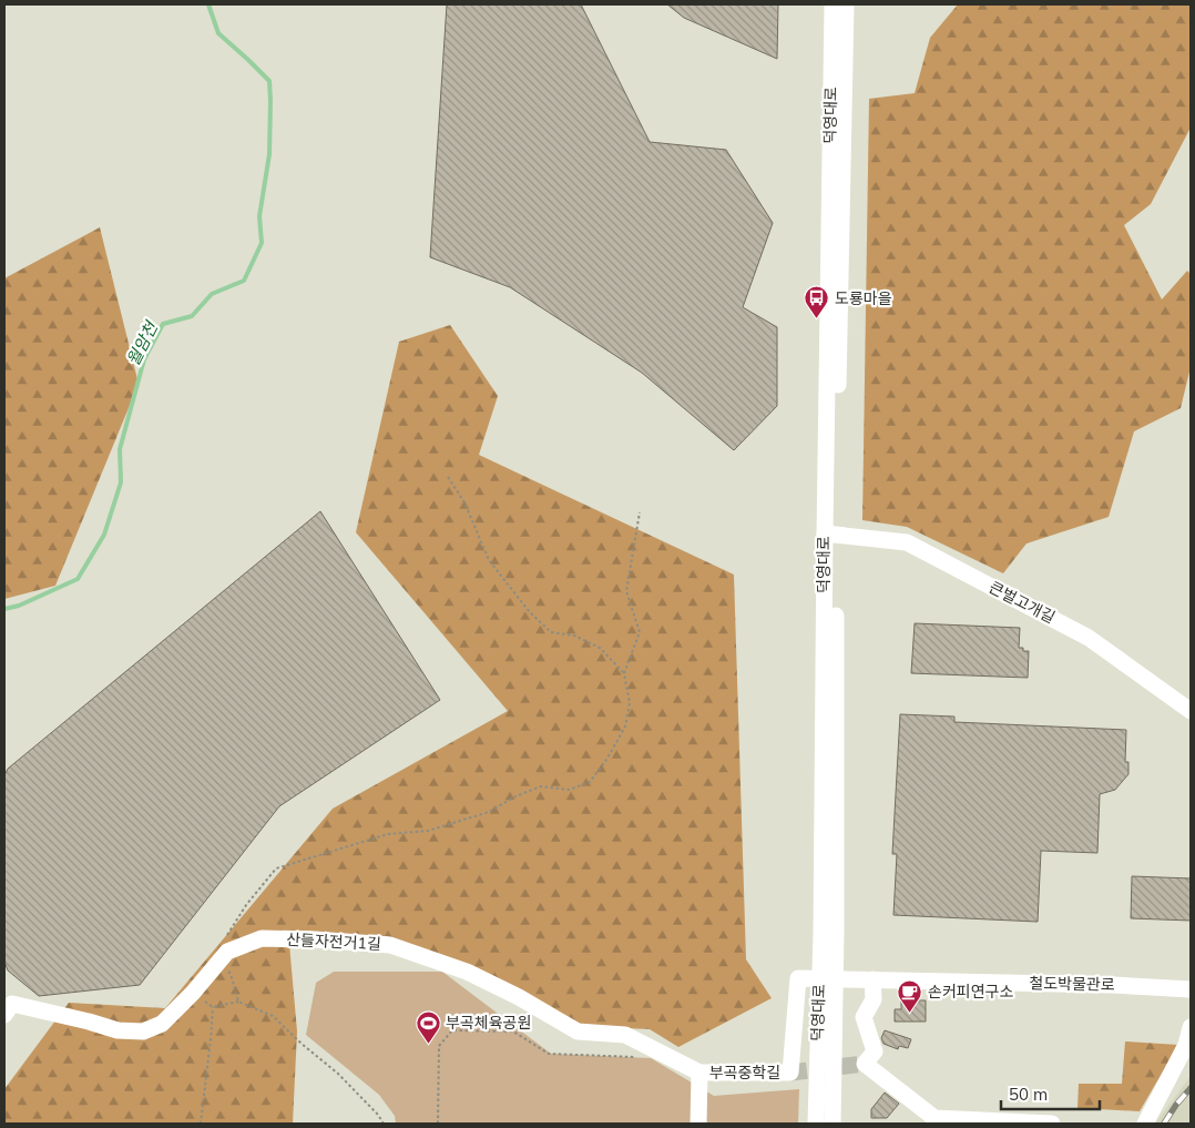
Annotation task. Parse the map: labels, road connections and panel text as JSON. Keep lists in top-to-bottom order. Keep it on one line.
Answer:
{"streets":{"street":["덕영대로","큰벌고개길","산들자전거1길","철도박물관로","부곡중학길"]},"crossings":[["덕영대로","큰벌고개길"],["덕영대로","철도박물관로"],["산들자전거1길","부곡중학길"],["철도박물관로","부곡중학길"]],"water":["월암천"],"places":{"bus stop":["도룡마을"],"cafe":["손커피연구소"],"sports":["부곡체육공원"]},"scale_bar":"50 m"}
